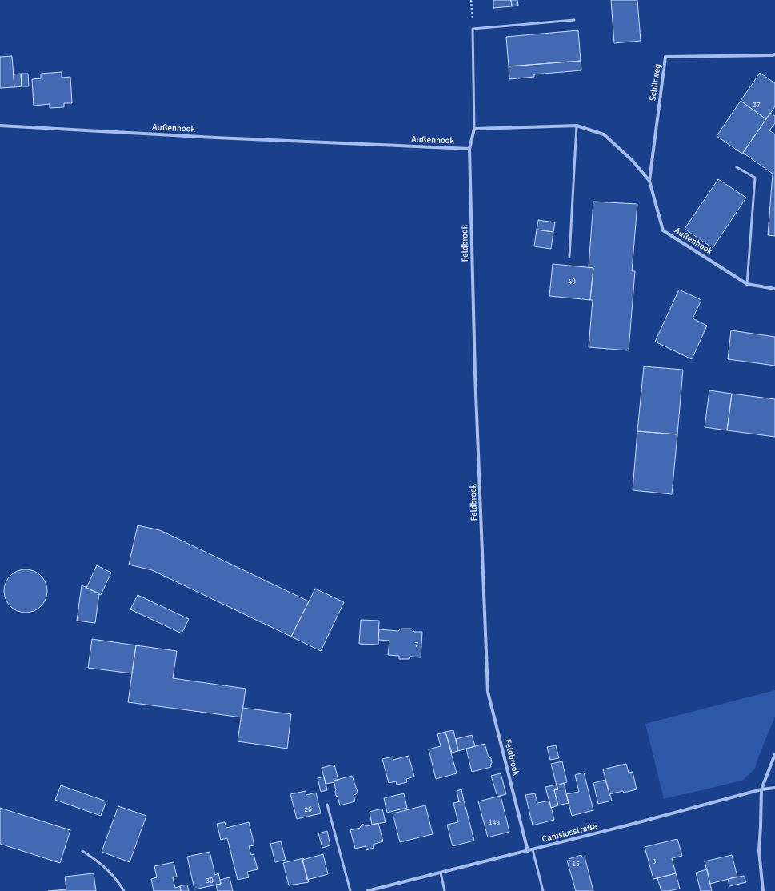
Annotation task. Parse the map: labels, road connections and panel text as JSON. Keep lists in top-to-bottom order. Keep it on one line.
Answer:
{"streets":{"street":["Schürweg","Außenhook","Feldbrook","Canisiusstraße"]},"crossings":[["Schürweg","Außenhook"],["Außenhook","Feldbrook"],["Feldbrook","Canisiusstraße"]],"house_numbers":["37","40","7","26","14a","3","15","30"]}
